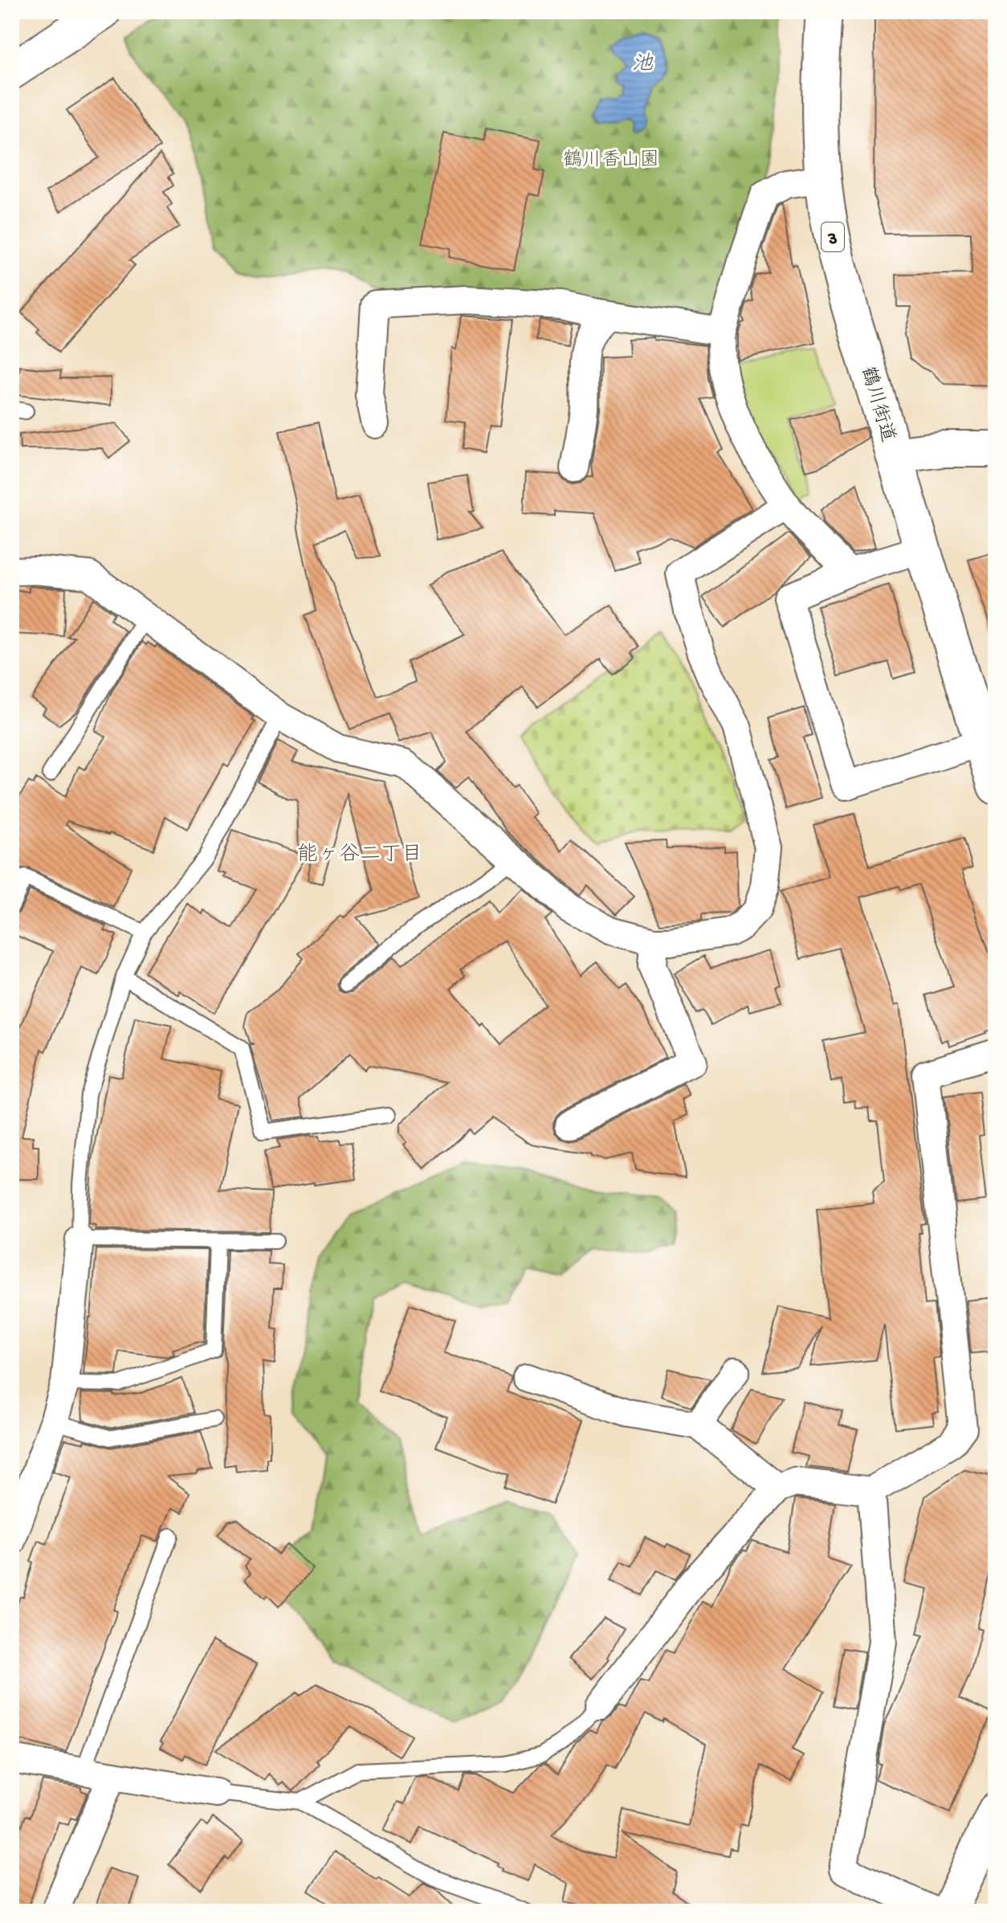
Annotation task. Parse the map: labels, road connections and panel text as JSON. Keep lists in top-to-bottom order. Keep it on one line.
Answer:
{"streets":{"main road":["3","鶴川街道"]},"districts":["能ヶ谷二丁目"],"water":["池"],"parks":["鶴川香山園"]}
